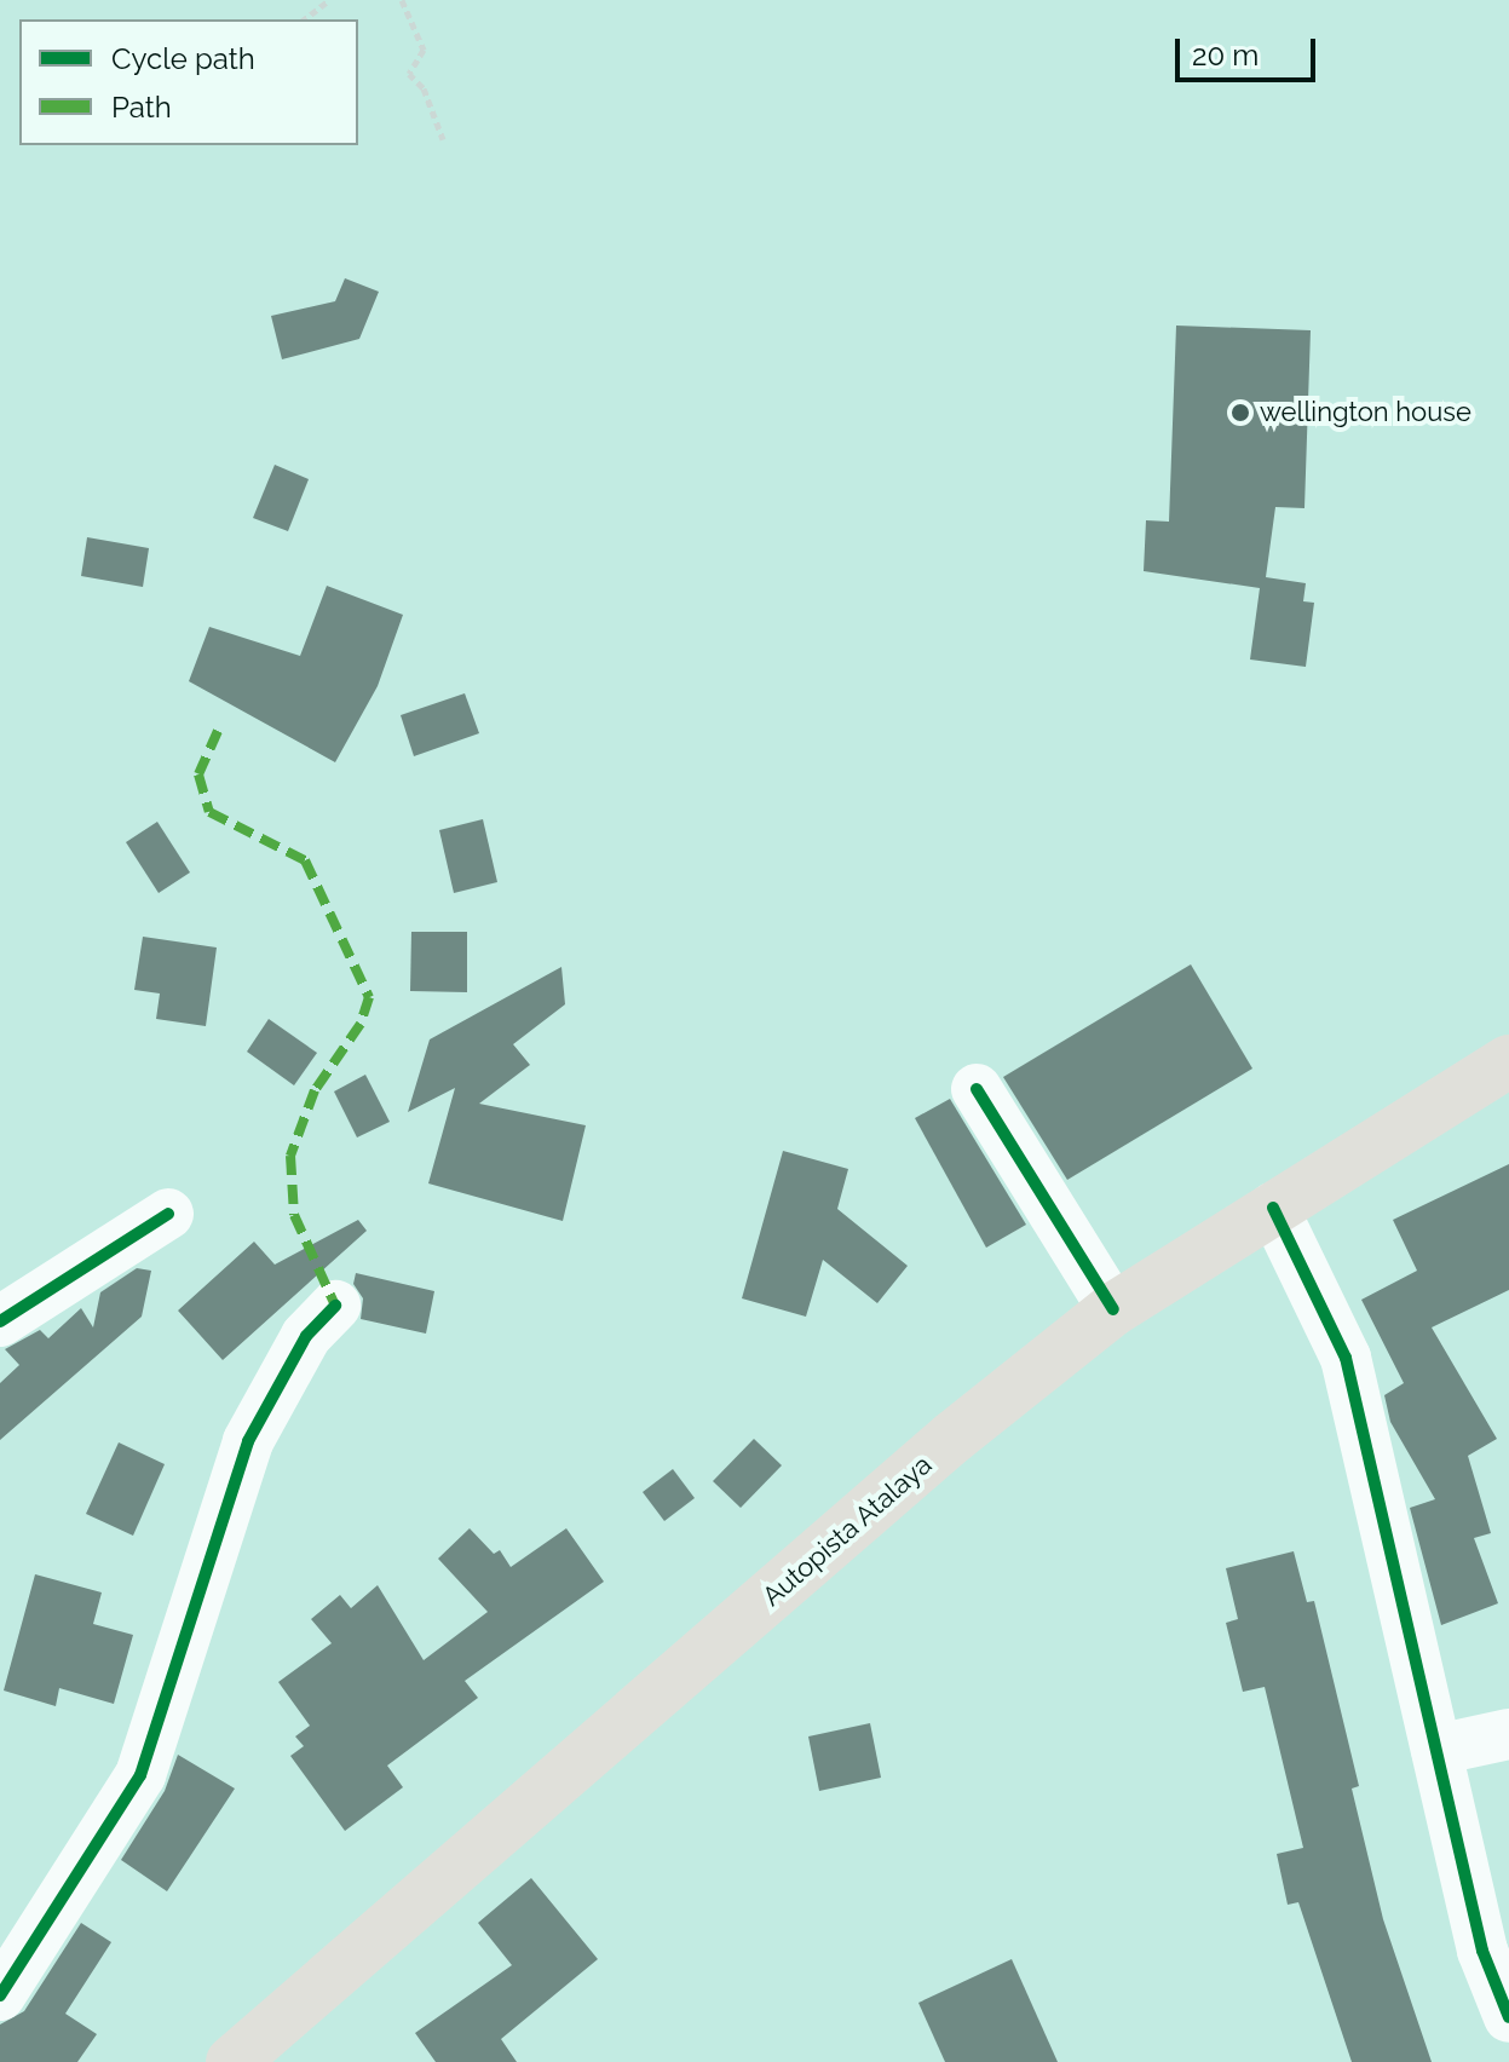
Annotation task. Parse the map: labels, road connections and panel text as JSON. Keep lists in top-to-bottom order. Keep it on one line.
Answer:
{"streets":{"main road":["Autopista Atalaya"]},"places":["wellington house"],"legend":["Cycle path","Path"],"scale_bar":"20 m"}
